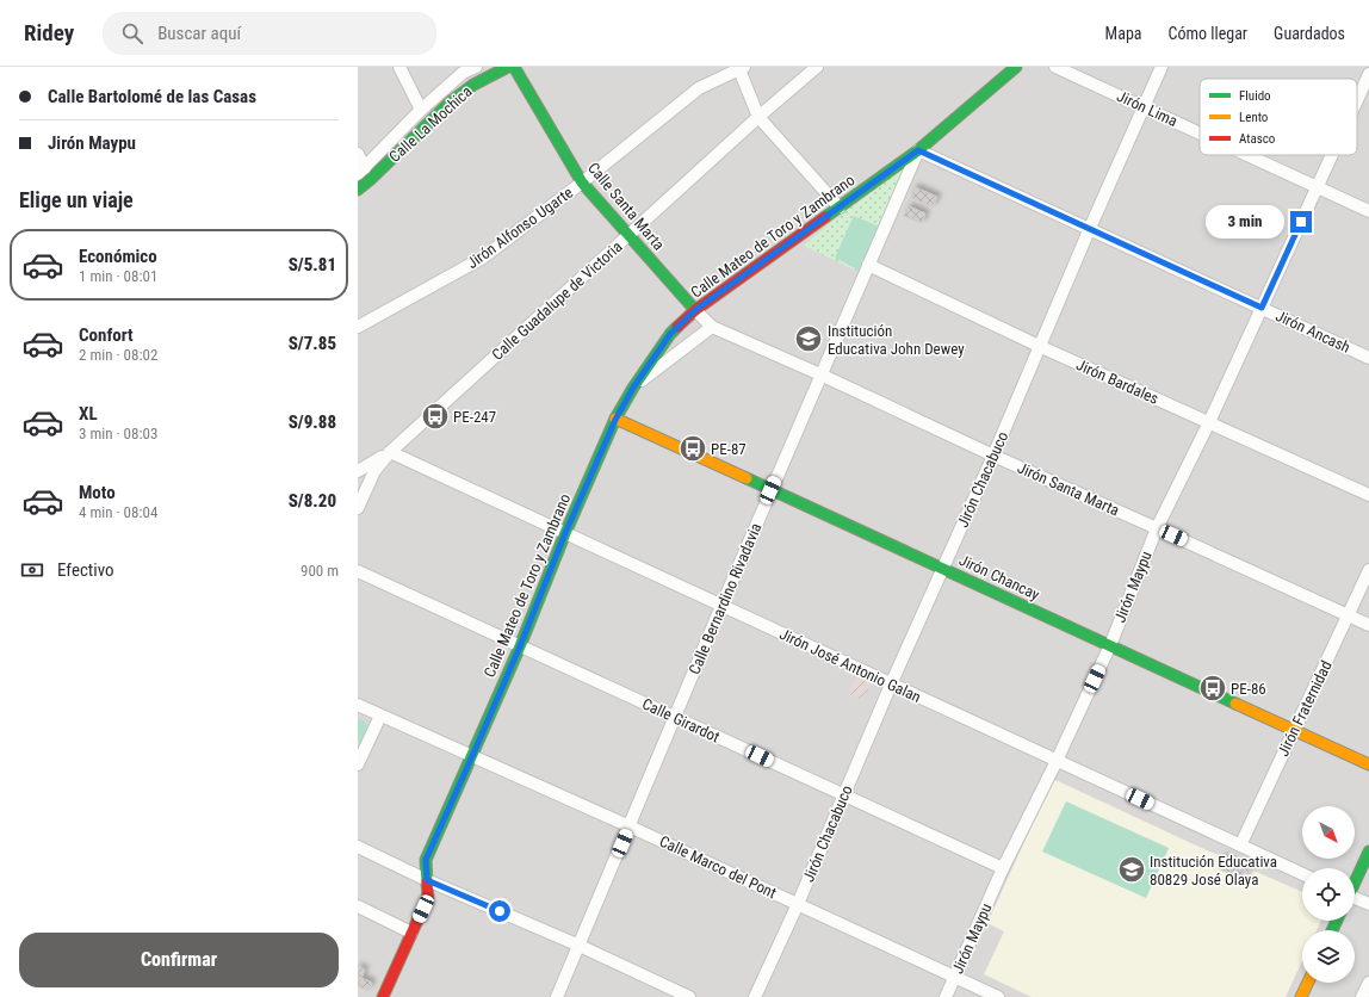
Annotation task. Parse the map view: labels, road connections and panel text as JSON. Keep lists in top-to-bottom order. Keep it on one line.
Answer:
{"streets":{"street":["Jirón Lima","Calle La Mochica","Calle Santa Marta","Jirón Alfonso Ugarte","Calle Mateo de Toro y Zambrano","Calle Guadalupe de Victoria","Jirón Ancash","Jirón Bardales","Jirón Chacabuco","Jirón Santa Marta","Jirón Chancay","Jirón Maypu","Calle Bernardino Rivadavia","Jirón José Antonio Galan","Jirón Fraternidad","Calle Girardot","Calle Marco del Pont"]},"crossings":[["Jirón Lima","Jirón Chacabuco"],["Jirón Lima","Jirón Maypu"],["Calle Santa Marta","Jirón Alfonso Ugarte"],["Calle Santa Marta","Calle Mateo de Toro y Zambrano"],["Calle Santa Marta","Calle Guadalupe de Victoria"],["Calle Santa Marta","Jirón Santa Marta"],["Calle Mateo de Toro y Zambrano","Jirón Ancash"],["Calle Mateo de Toro y Zambrano","Jirón Santa Marta"],["Calle Mateo de Toro y Zambrano","Jirón Chancay"],["Calle Mateo de Toro y Zambrano","Calle Bernardino Rivadavia"],["Calle Mateo de Toro y Zambrano","Jirón José Antonio Galan"],["Calle Mateo de Toro y Zambrano","Calle Girardot"],["Calle Mateo de Toro y Zambrano","Calle Marco del Pont"],["Calle Guadalupe de Victoria","Jirón José Antonio Galan"],["Jirón Ancash","Jirón Chacabuco"],["Jirón Ancash","Jirón Maypu"],["Jirón Ancash","Calle Bernardino Rivadavia"],["Jirón Bardales","Jirón Chacabuco"],["Jirón Bardales","Jirón Maypu"],["Jirón Bardales","Calle Bernardino Rivadavia"],["Jirón Chacabuco","Jirón Santa Marta"],["Jirón Chacabuco","Jirón Chancay"],["Jirón Chacabuco","Jirón José Antonio Galan"],["Jirón Chacabuco","Calle Girardot"],["Jirón Chacabuco","Calle Marco del Pont"],["Jirón Santa Marta","Jirón Maypu"],["Jirón Santa Marta","Calle Bernardino Rivadavia"],["Jirón Santa Marta","Jirón Fraternidad"],["Jirón Chancay","Jirón Maypu"],["Jirón Chancay","Calle Bernardino Rivadavia"],["Jirón Chancay","Jirón Fraternidad"],["Jirón Maypu","Jirón José Antonio Galan"],["Jirón Maypu","Calle Girardot"],["Jirón Maypu","Calle Marco del Pont"],["Calle Bernardino Rivadavia","Jirón José Antonio Galan"],["Calle Bernardino Rivadavia","Calle Girardot"],["Calle Bernardino Rivadavia","Calle Marco del Pont"],["Jirón José Antonio Galan","Jirón Fraternidad"]],"places":{"school or university":["Institución Educativa John Dewey","Institución Educativa 80829 José Olaya"],"bus stop":["PE-247","PE-87","PE-86"]},"legend":["Fluido","Lento","Atasco"],"north":"bottom right","page":{"header":"Ridey","search":"Buscar aquí","nav":["Mapa","Cómo llegar","Guardados"],"banner":["Calle Bartolomé de las Casas","Jirón Maypu"],"heading":"Elige un viaje","bubble":"3 min","list":[{"name":"Económico","note":"1 min · 08:01","value":"S/5.81"},{"name":"Confort","note":"2 min · 08:02","value":"S/7.85"},{"name":"XL","note":"3 min · 08:03","value":"S/9.88"},{"name":"Moto","note":"4 min · 08:04","value":"S/8.20"}],"pay":["Efectivo","900 m"],"buttons":"Confirmar"}}
